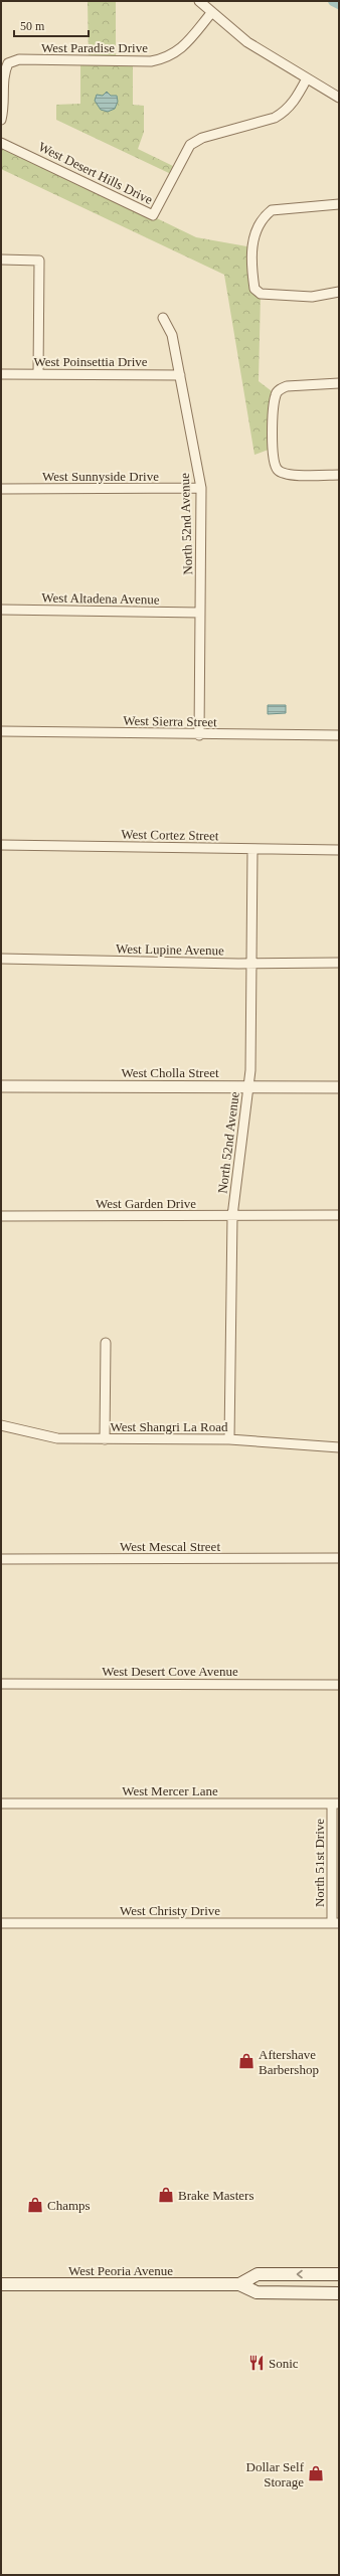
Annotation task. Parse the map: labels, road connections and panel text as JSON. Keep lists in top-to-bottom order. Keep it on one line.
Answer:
{"streets":{"main road":["West Peoria Avenue"],"street":["West Paradise Drive","West Desert Hills Drive","West Poinsettia Drive","West Sunnyside Drive","North 52nd Avenue","West Altadena Avenue","West Sierra Street","West Cortez Street","West Lupine Avenue","West Cholla Street","West Garden Drive","West Shangri La Road","West Mescal Street","West Desert Cove Avenue","West Mercer Lane","North 51st Drive","West Christy Drive"]},"crossings":[["West Poinsettia Drive","North 52nd Avenue"],["West Sunnyside Drive","North 52nd Avenue"],["North 52nd Avenue","West Altadena Avenue"],["North 52nd Avenue","West Sierra Street"],["North 52nd Avenue","West Cortez Street"],["North 52nd Avenue","West Lupine Avenue"],["North 52nd Avenue","West Cholla Street"],["North 52nd Avenue","West Garden Drive"],["North 52nd Avenue","West Shangri La Road"],["West Mercer Lane","North 51st Drive"],["North 51st Drive","West Christy Drive"]],"places":{"shop":["Aftershave Barbershop","Brake Masters","Champs","Dollar Self Storage"],"restaurant":["Sonic"]},"scale_bar":"50 m"}
